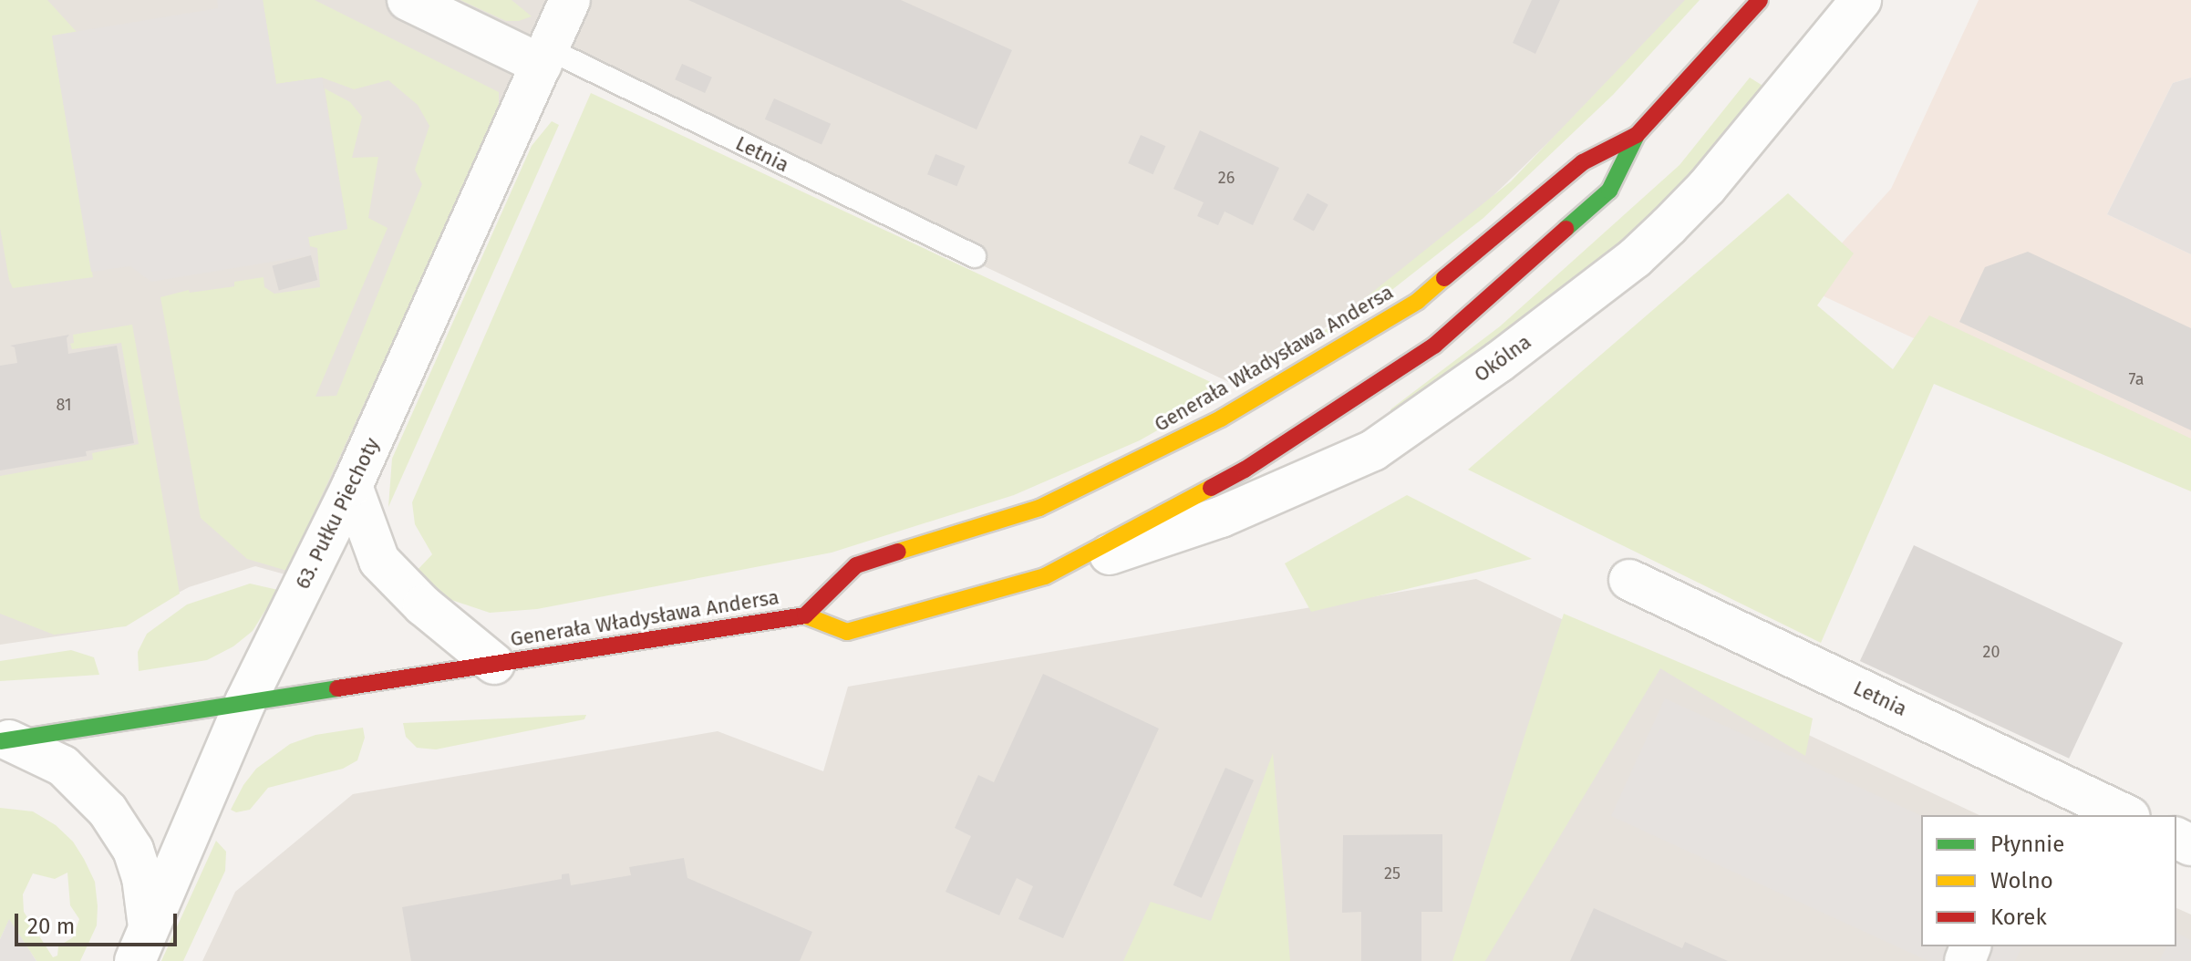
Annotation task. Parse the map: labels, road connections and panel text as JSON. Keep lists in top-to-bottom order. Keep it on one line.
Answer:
{"streets":{"main road":["Generała Władysława Andersa"],"street":["Letnia","Okólna","63. Pułku Piechoty"]},"crossings":[["Letnia","63. Pułku Piechoty"],["Generała Władysława Andersa","63. Pułku Piechoty"]],"house_numbers":["26","7a","81","20","25"],"legend":["Płynnie","Wolno","Korek"],"scale_bar":"20 m"}
